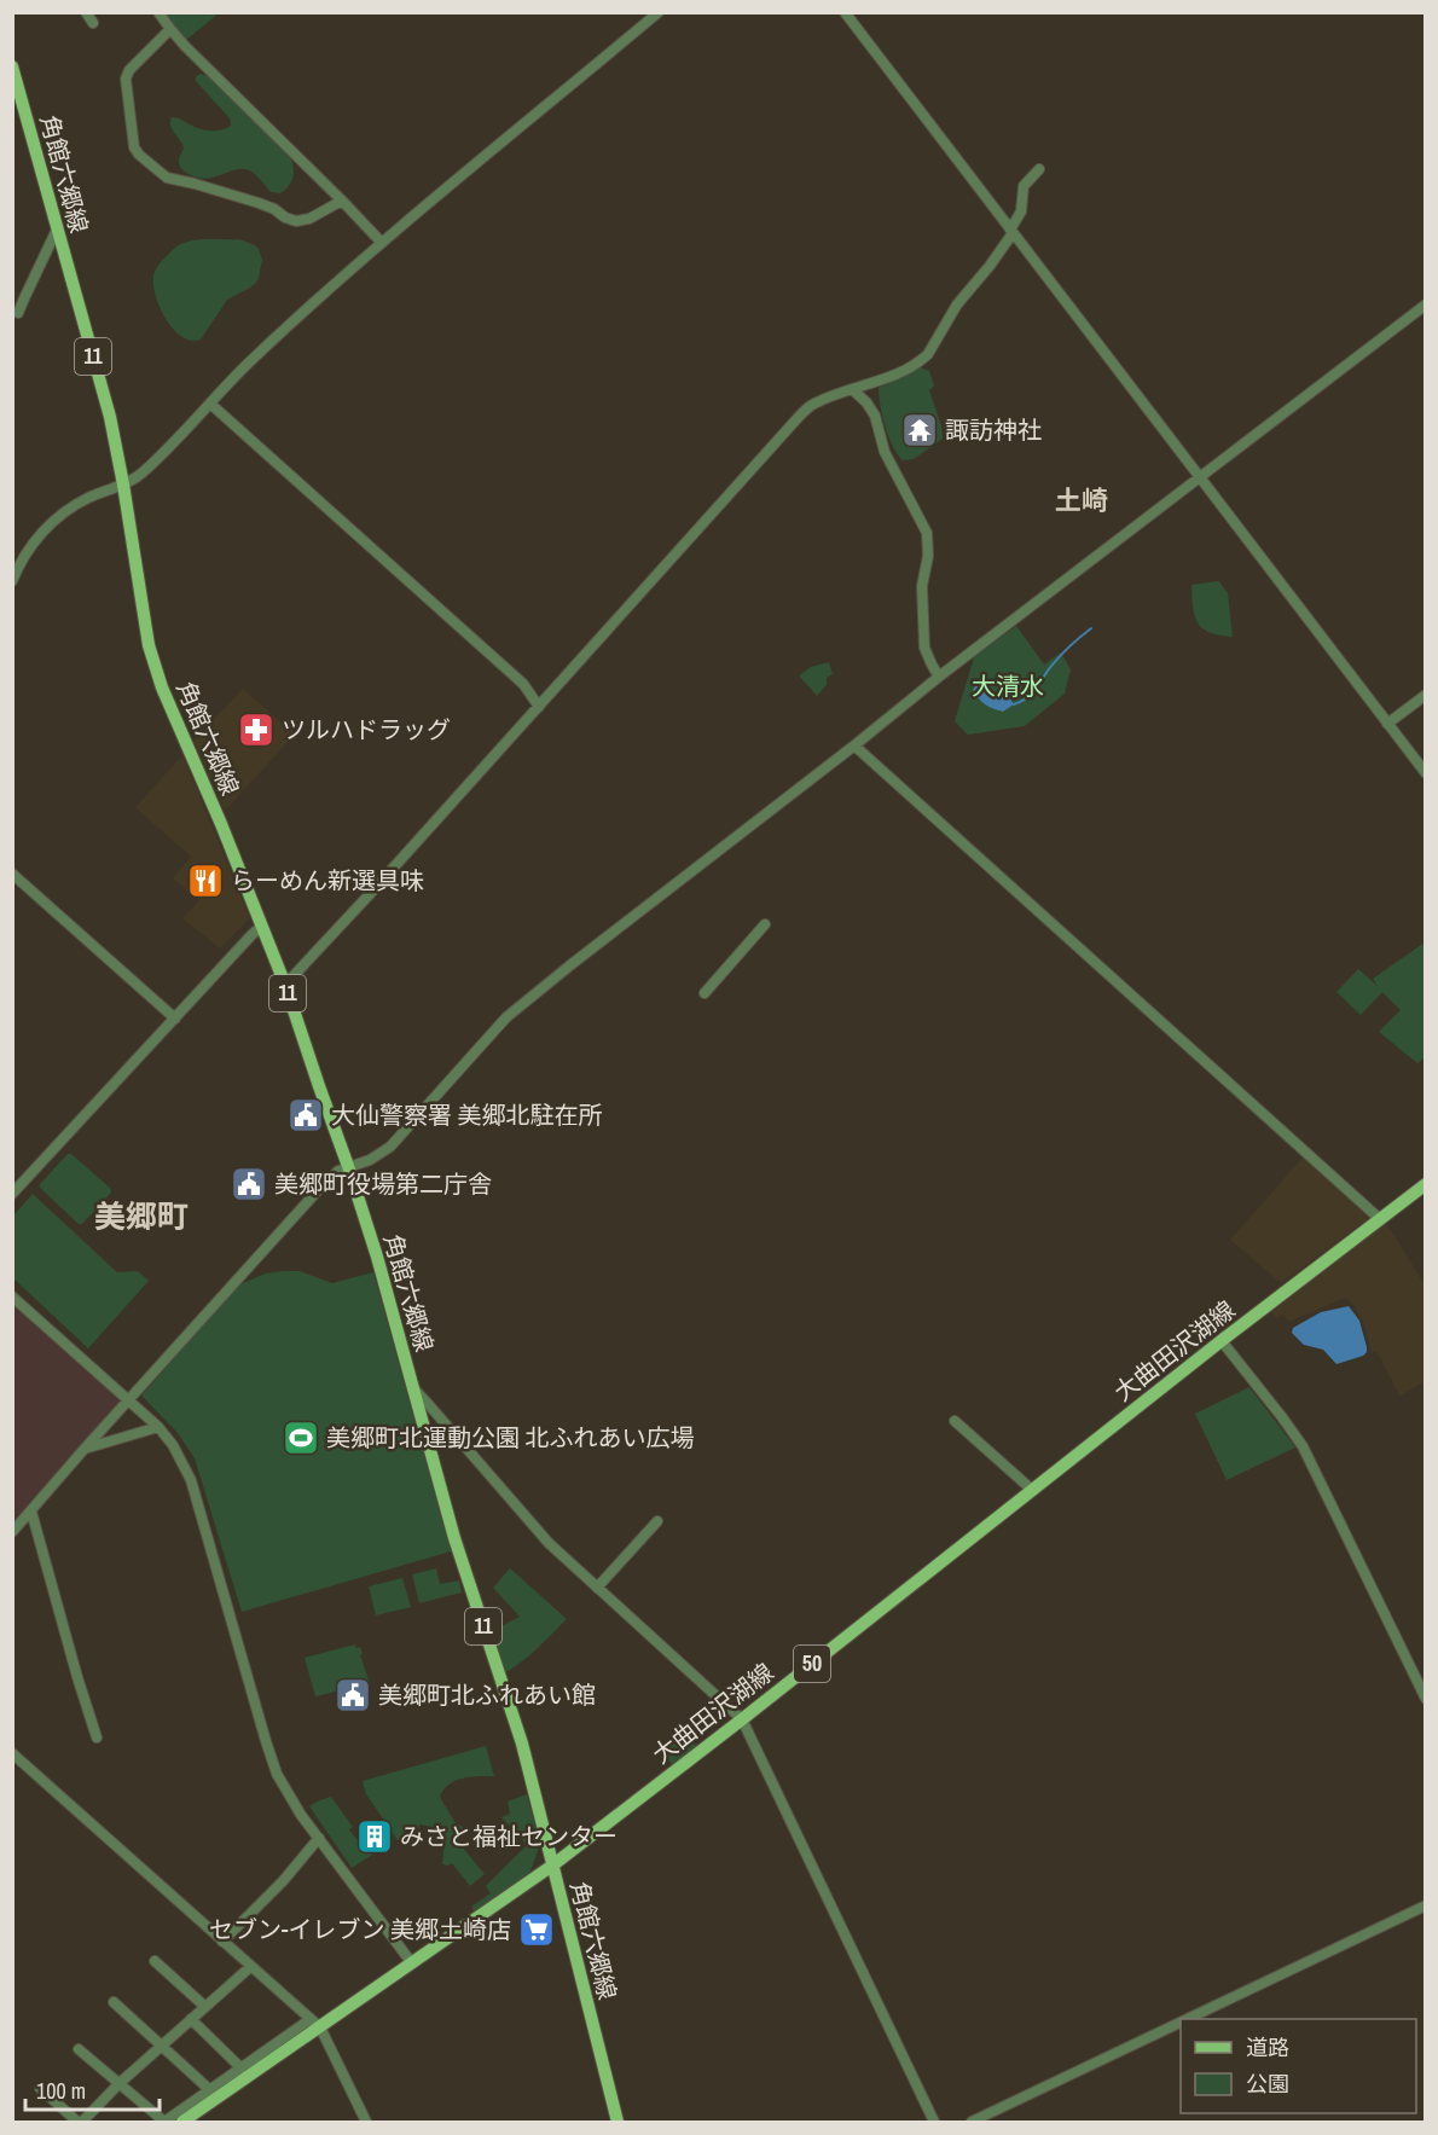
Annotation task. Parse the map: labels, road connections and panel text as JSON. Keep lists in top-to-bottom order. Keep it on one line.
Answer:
{"streets":{"main road":["角館六郷線","11","大曲田沢湖線","50"]},"crossings":[["角館六郷線","大曲田沢湖線"]],"districts":["土崎","美郷町"],"parks":["大清水"],"places":{"temple":["諏訪神社"],"pharmacy":["ツルハドラッグ"],"restaurant":["らーめん新選具味"],"public building":["大仙警察署 美郷北駐在所","美郷町役場第二庁舎","美郷町北ふれあい館"],"sports":["美郷町北運動公園 北ふれあい広場"],"building":["みさと福祉センター"],"supermarket":["セブン-イレブン 美郷土崎店"]},"legend":["道路","公園"],"scale_bar":"100 m"}
